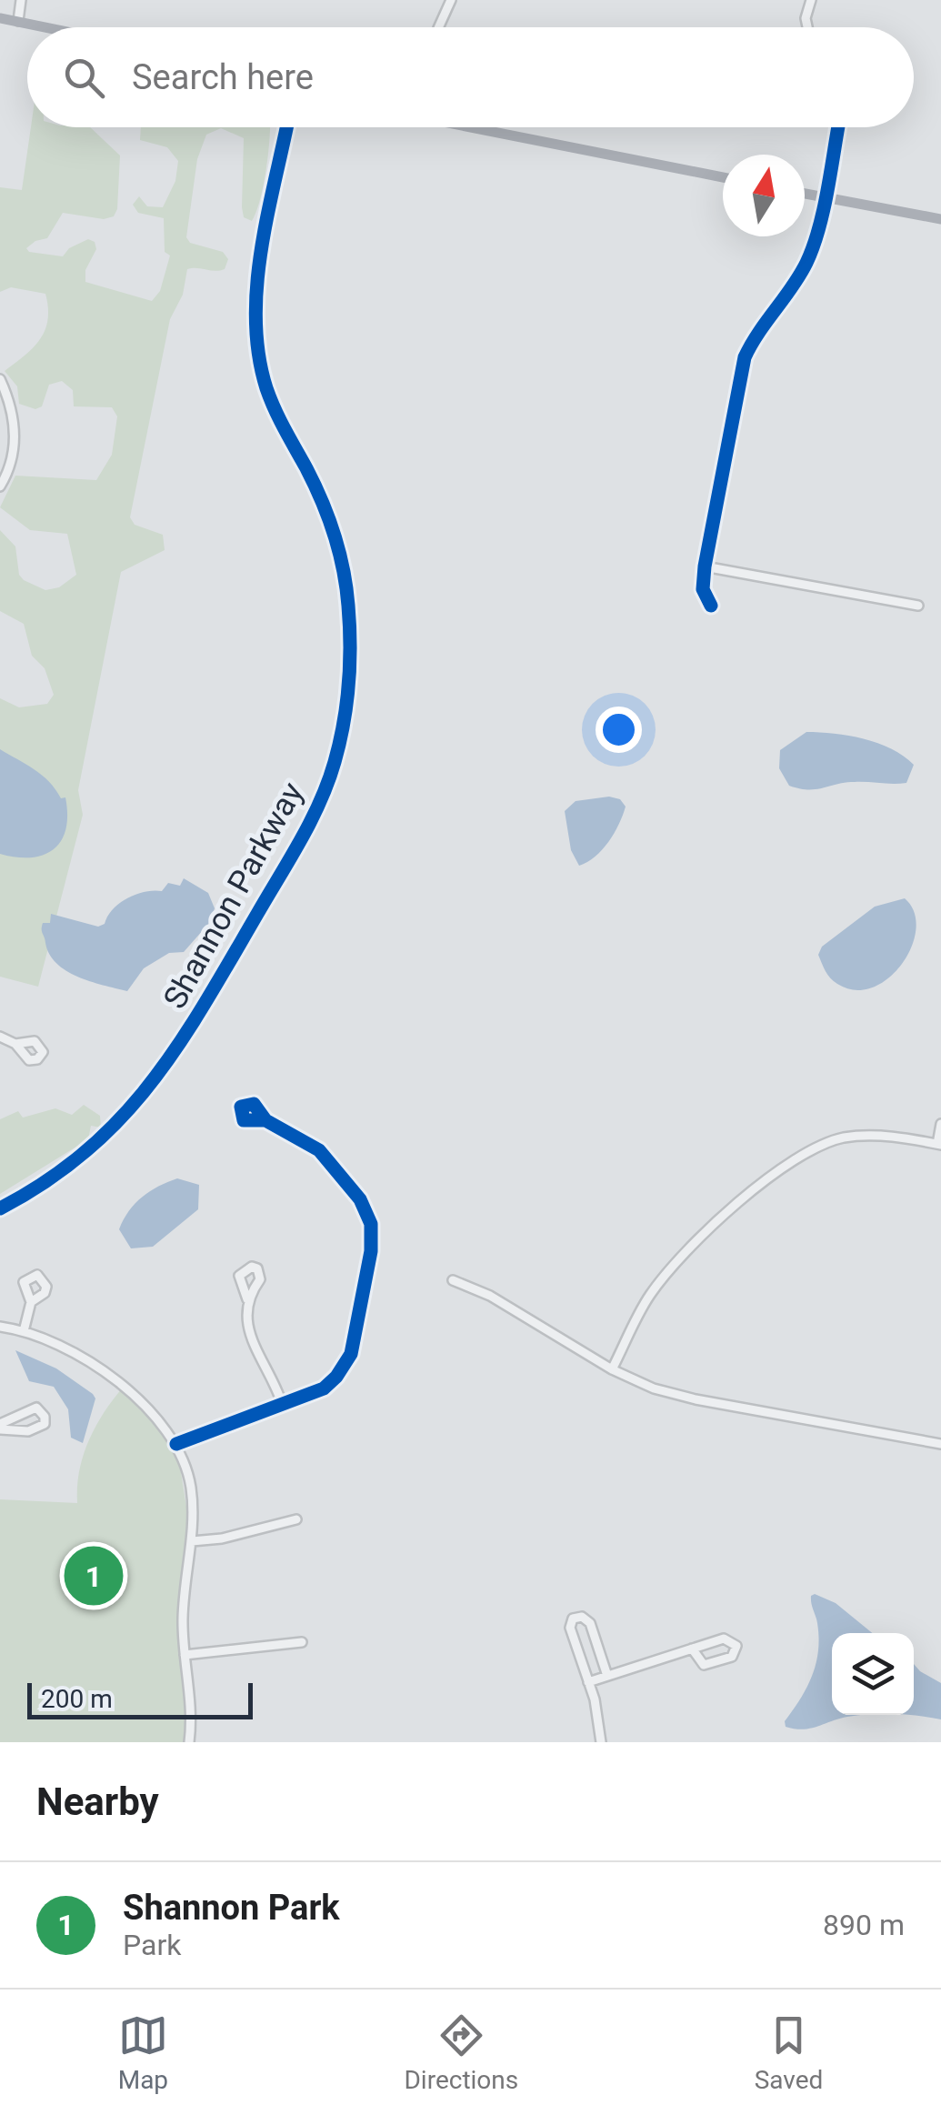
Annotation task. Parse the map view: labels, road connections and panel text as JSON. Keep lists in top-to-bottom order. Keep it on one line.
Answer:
{"streets":{"street":["Shannon Parkway"]},"scale_bar":"200 m","north":"top","page":{"search":"Search here","pins":"1","scale":"200 m","heading":"Nearby","list":[{"mark":"1","name":"Shannon Park","note":"Park","value":"890 m"}],"nav":["Map","Directions","Saved"]}}
